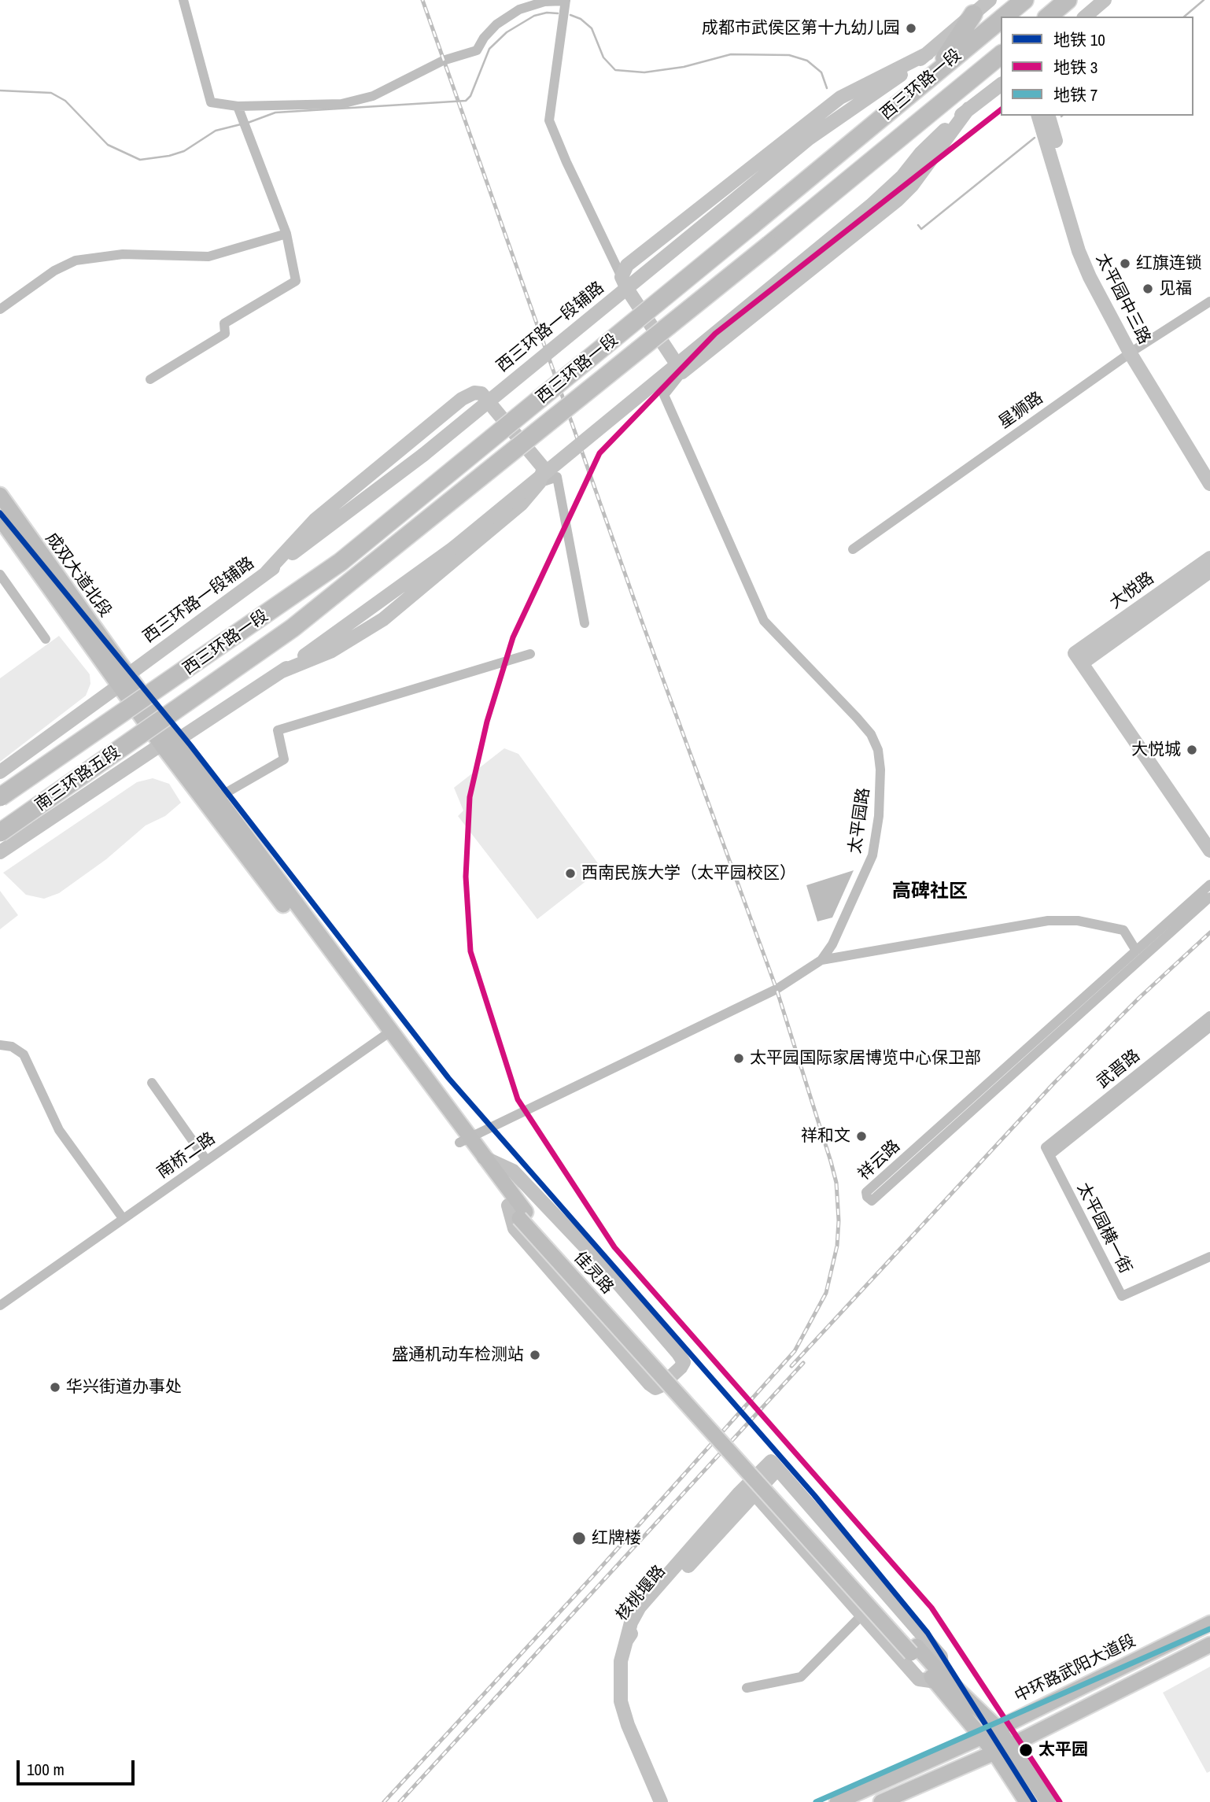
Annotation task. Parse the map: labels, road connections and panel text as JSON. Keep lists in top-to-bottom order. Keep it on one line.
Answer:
{"streets":{"highway":["西三环路一段","南三环路五段"],"main road":["太平园中三路","西三环路一段辅路","成双大道北段","大悦路","佳灵路","核桃堰路","中环路武阳大道段"],"street":["星狮路","太平园路","武晋路","南桥二路","祥云路","太平园横一街"]},"crossings":[["西三环路一段","南三环路五段"],["太平园中三路","星狮路"],["西三环路一段辅路","成双大道北段"],["太平园路","佳灵路"],["武晋路","太平园横一街"],["南桥二路","佳灵路"],["佳灵路","核桃堰路"],["佳灵路","中环路武阳大道段"]],"districts":["高碑社区"],"places":["成都市武侯区第十九幼儿园","红旗连锁","见福","大悦城","西南民族大学（太平园校区）","太平园国际家居博览中心保卫部","祥和文","盛通机动车检测站","华兴街道办事处","红牌楼","太平园"],"lines":["metro line 3","metro line 10","metro line 7"],"legend":["地铁 10","地铁 3","地铁 7"],"scale_bar":"100 m"}
